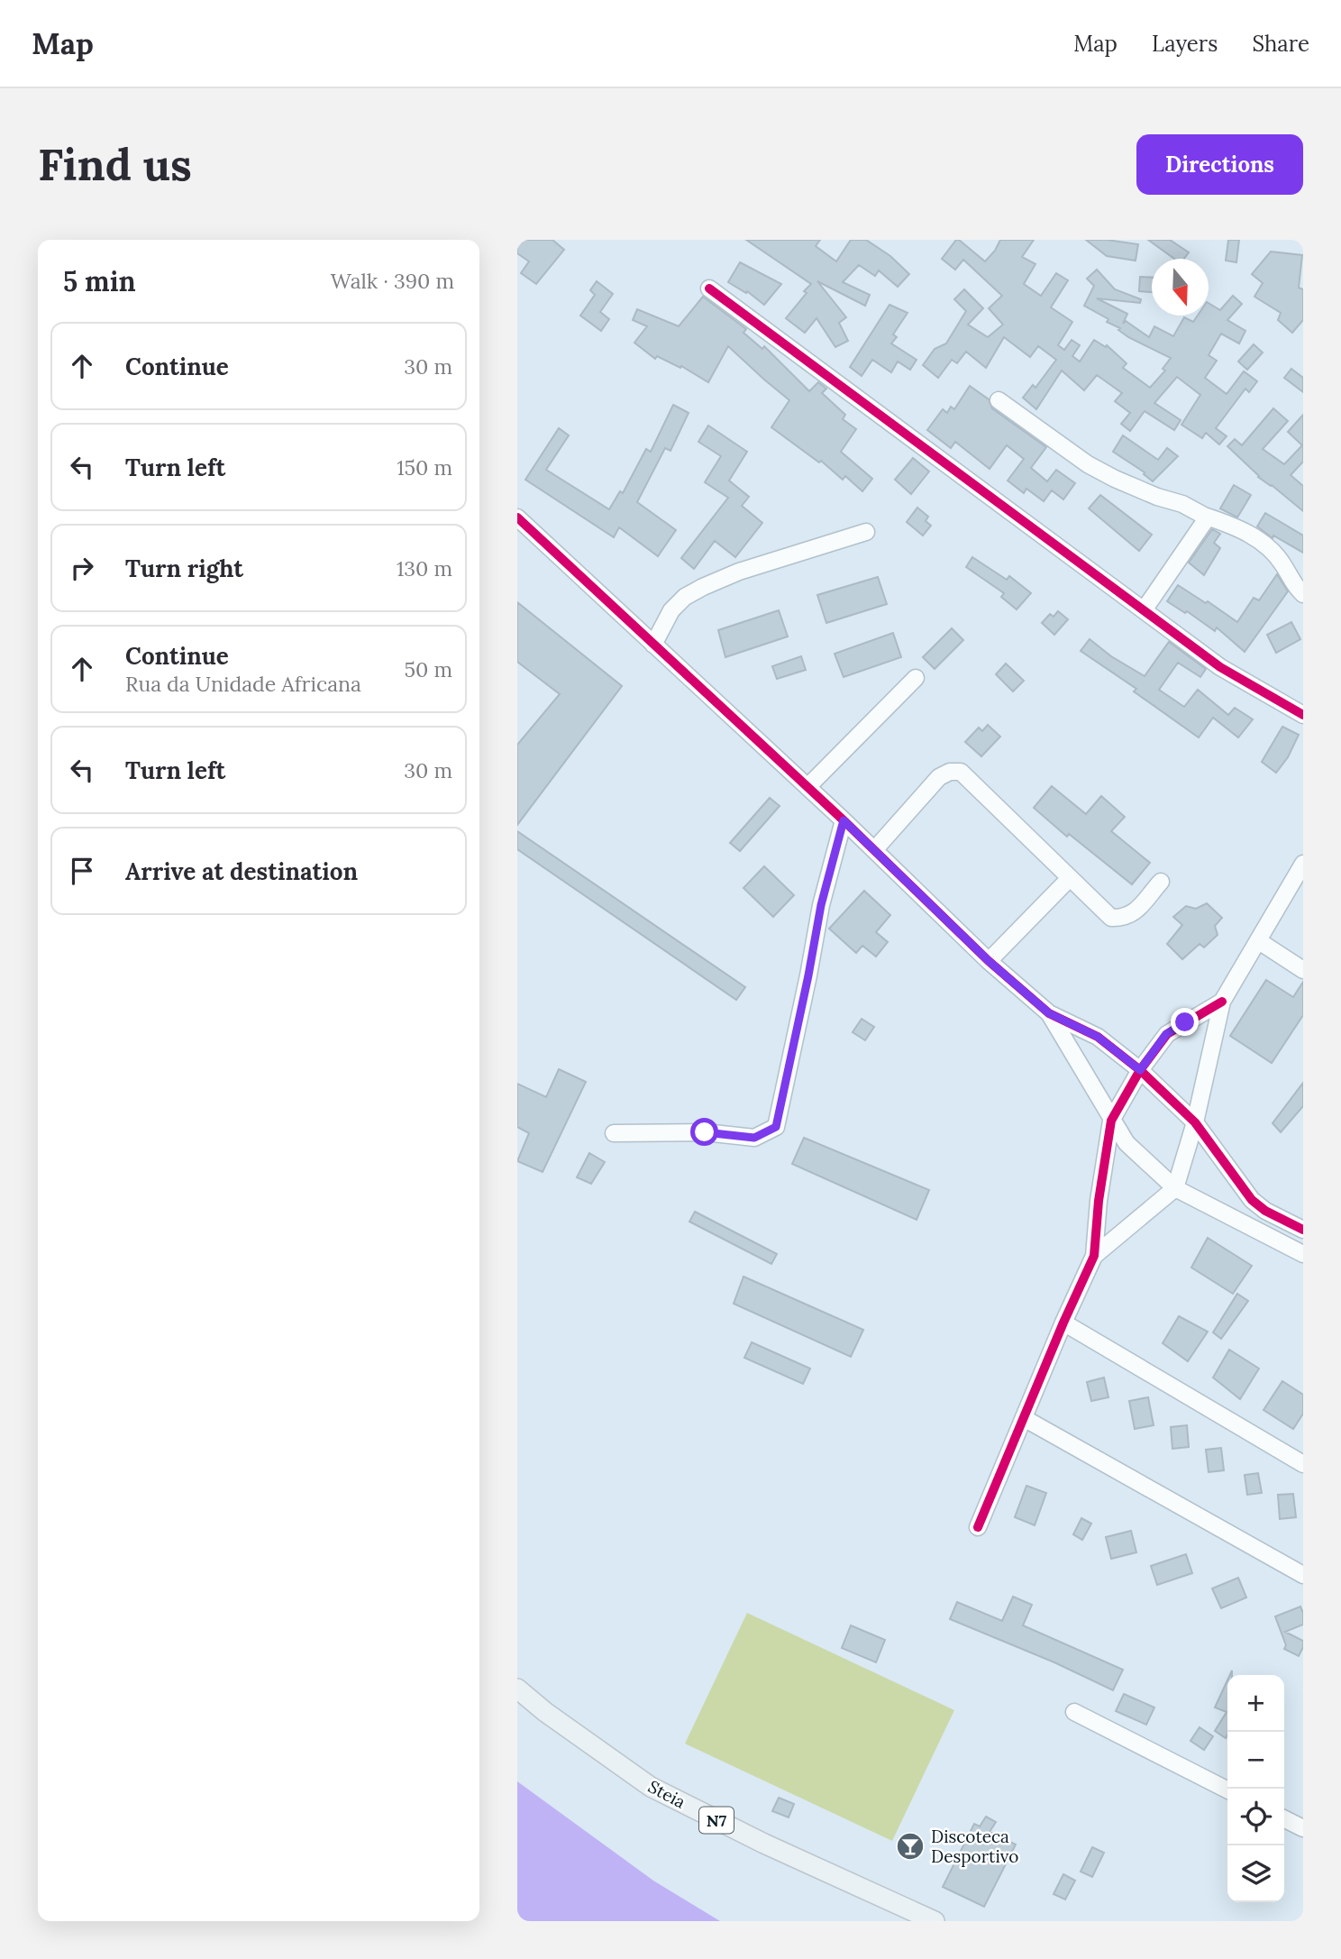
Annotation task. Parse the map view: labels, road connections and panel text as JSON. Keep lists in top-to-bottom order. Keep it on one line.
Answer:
{"streets":{"main road":["Steia","N7"]},"places":{"bar":["Discoteca Desportivo"]},"north":"bottom","page":{"header":"Map","nav":["Map","Layers","Share"],"buttons":"Directions","title":"Find us","heading":["5 min","Walk · 390 m"],"list":[["Continue","30 m"],["Turn left","150 m"],["Turn right","130 m"],["Continue","Rua da Unidade Africana","50 m"],["Turn left","30 m"],"Arrive at destination"],"map_buttons":["+","−"]}}
